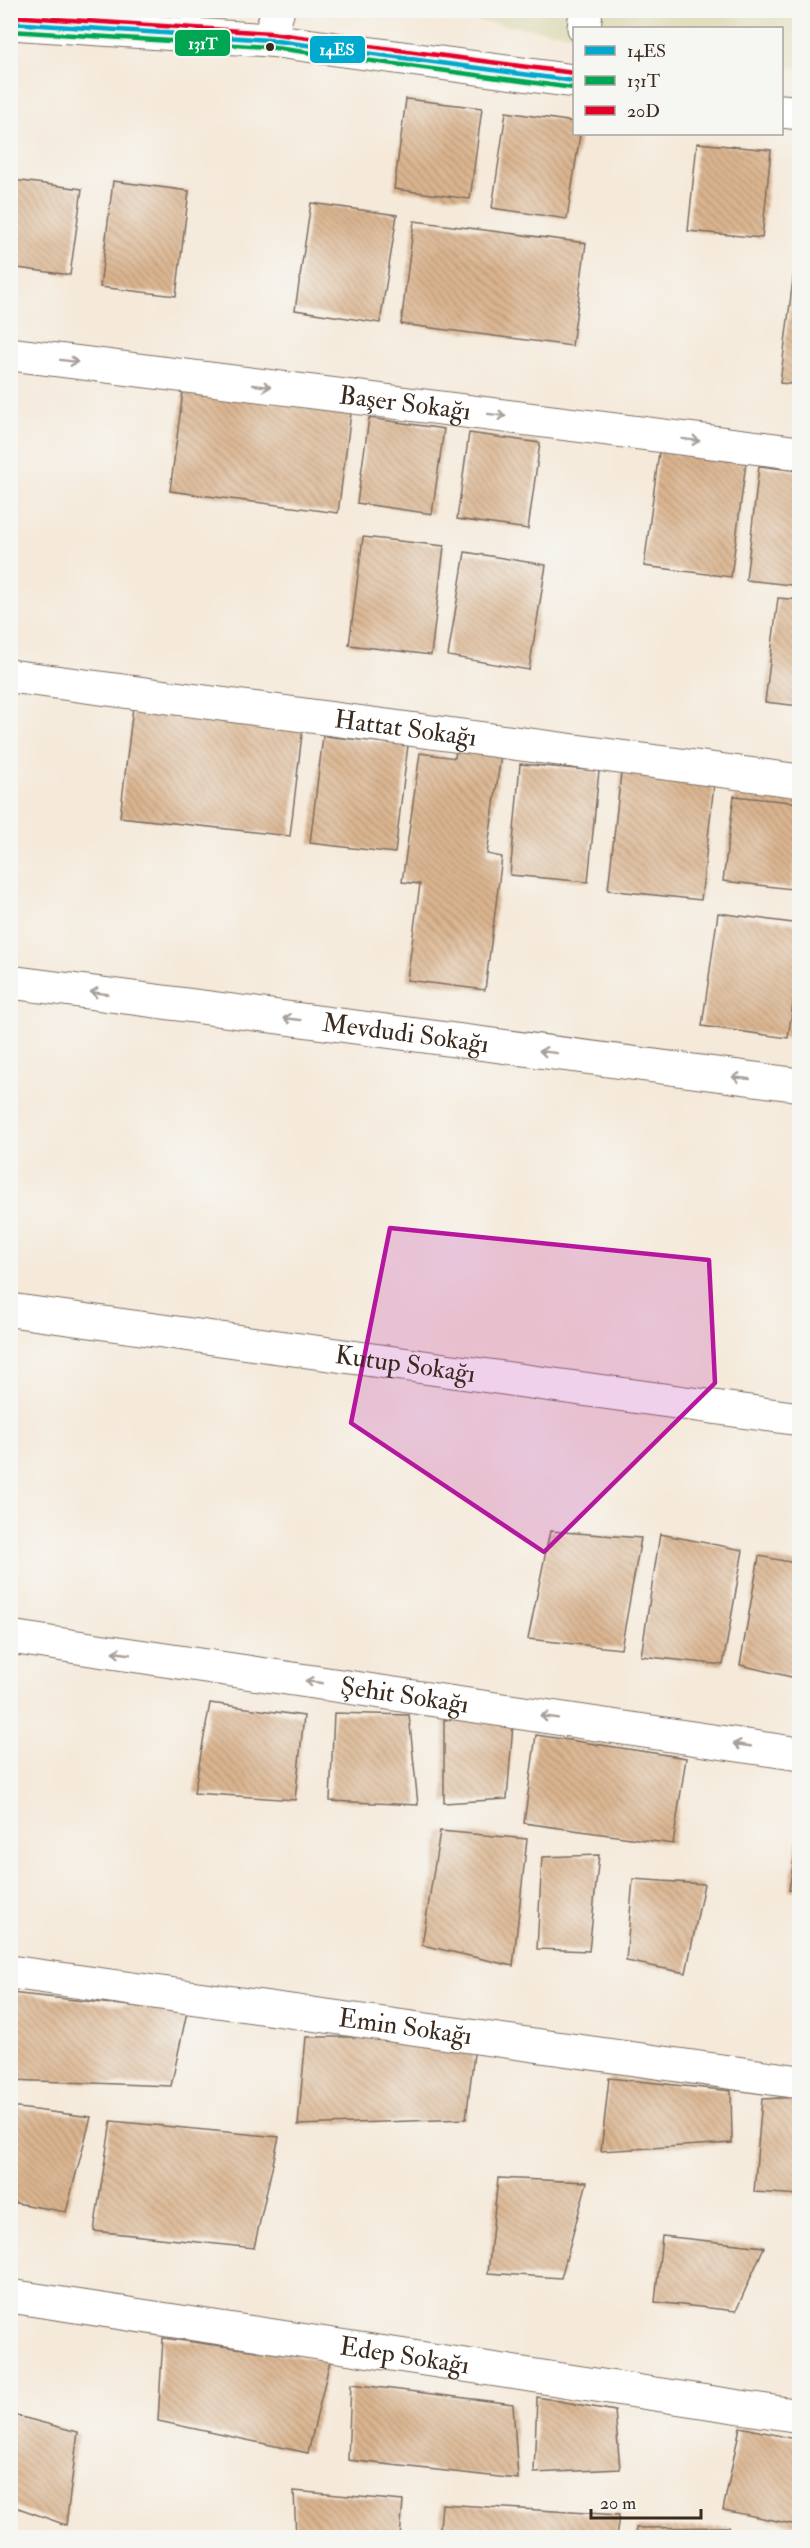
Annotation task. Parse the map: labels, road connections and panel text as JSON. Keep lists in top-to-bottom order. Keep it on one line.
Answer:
{"streets":{"street":["Başer Sokağı","Hattat Sokağı","Mevdudi Sokağı","Kutup Sokağı","Şehit Sokağı","Emin Sokağı","Edep Sokağı"]},"one_way":["Başer Sokağı","Mevdudi Sokağı","Şehit Sokağı"],"lines":["transit line 20D","transit line 14ES","transit line 131T"],"legend":["14ES","131T","20D"],"scale_bar":"20 m"}
